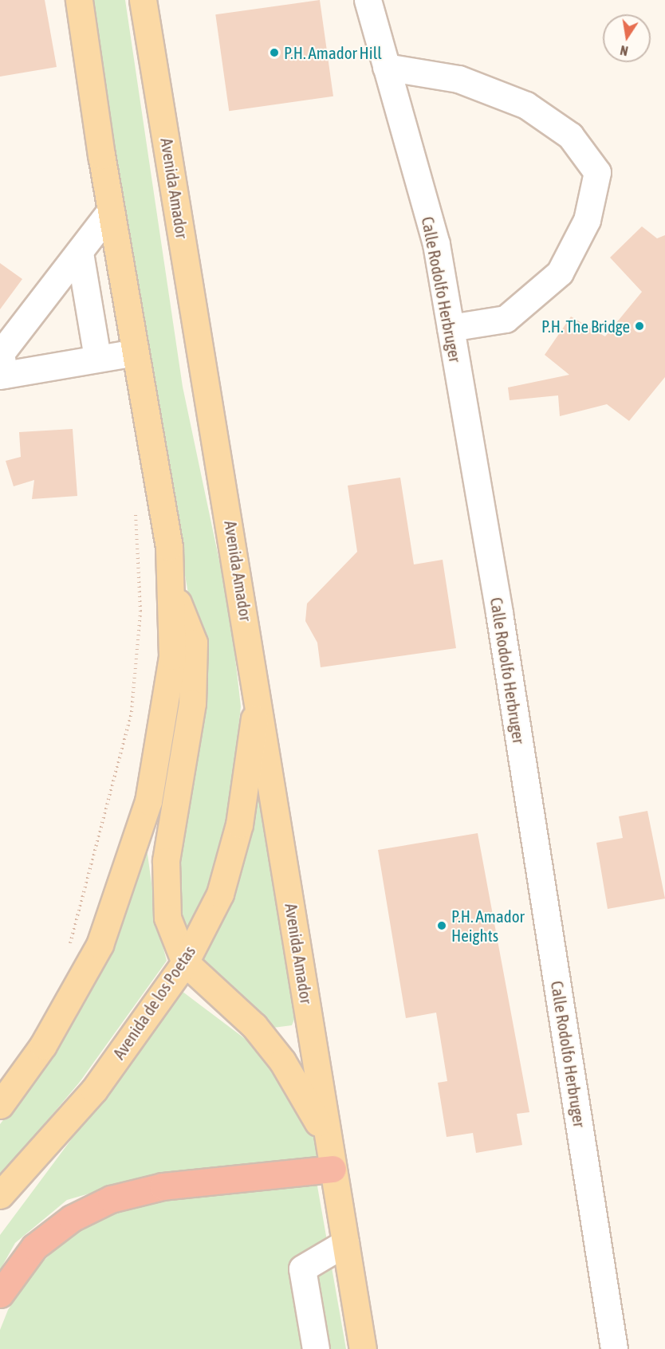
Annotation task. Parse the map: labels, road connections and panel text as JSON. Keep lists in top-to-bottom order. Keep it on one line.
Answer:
{"streets":{"main road":["Avenida Amador","Avenida de los Poetas"],"street":["Calle Rodolfo Herbruger"]},"crossings":[["Avenida Amador","Avenida de los Poetas"]],"places":["P.H. Amador Hill","P.H. The Bridge","P.H. Amador Heights"],"north":"bottom"}
